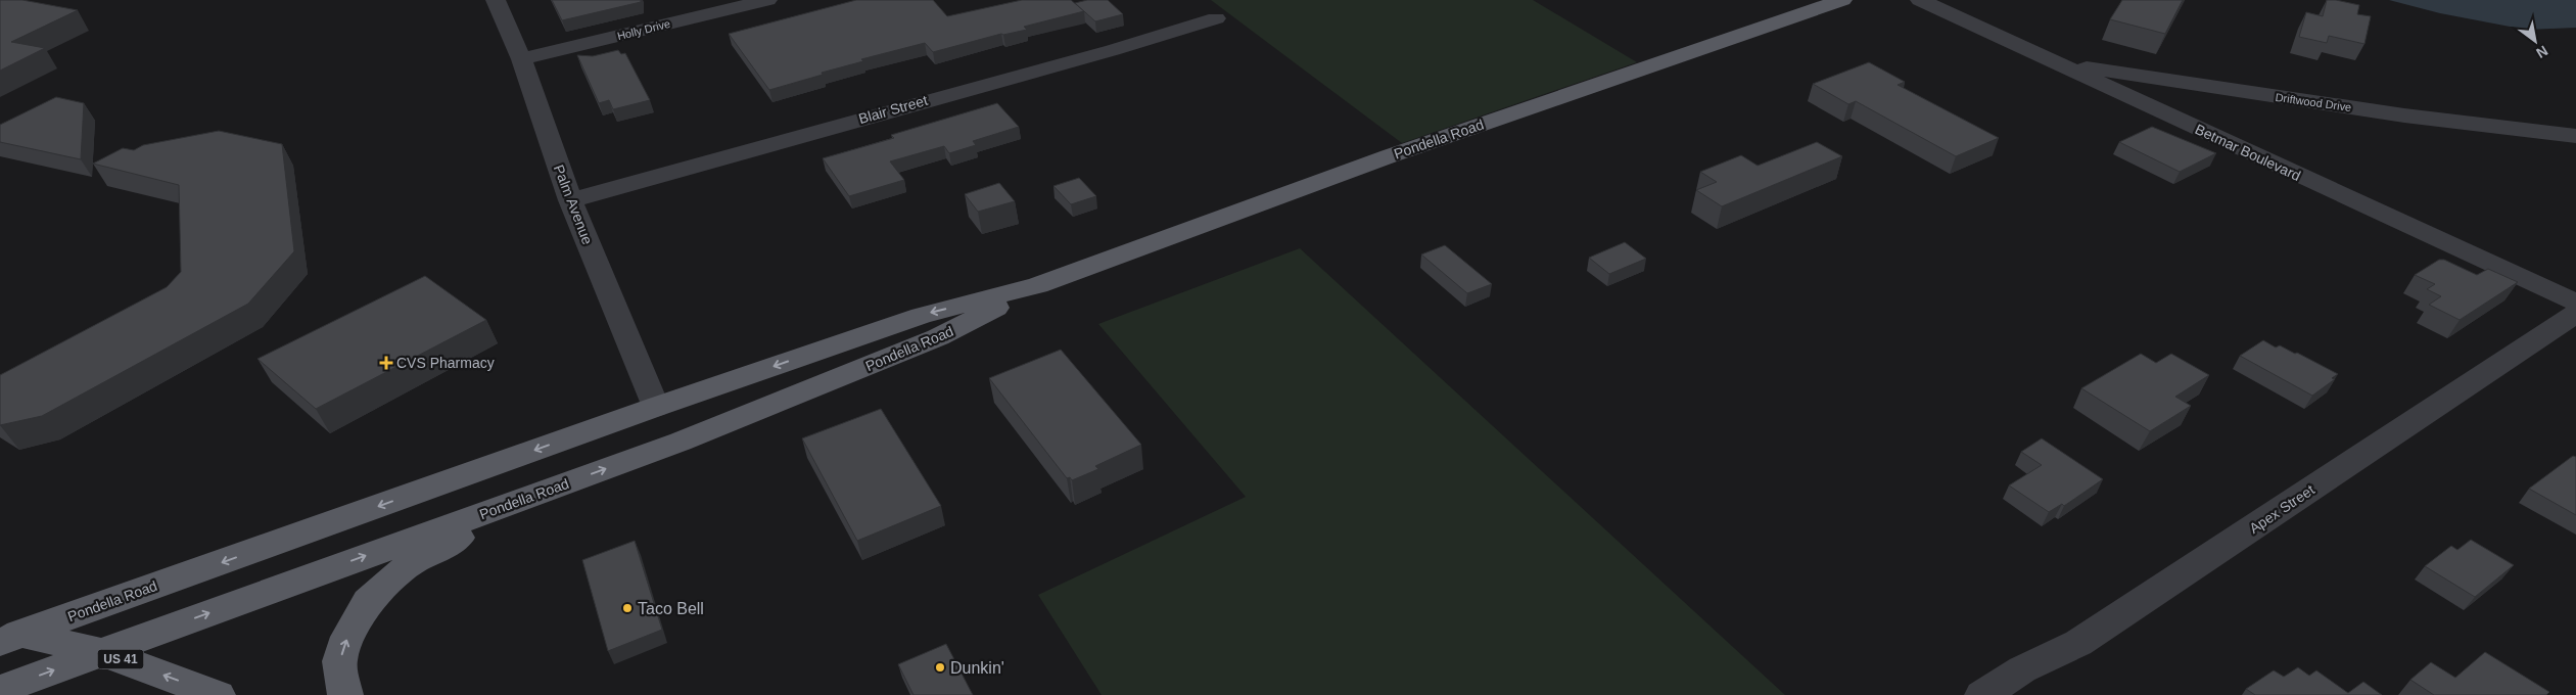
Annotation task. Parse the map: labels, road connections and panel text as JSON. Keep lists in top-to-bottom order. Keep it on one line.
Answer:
{"streets":{"main road":["Pondella Road","US 41"],"street":["Holly Drive","Driftwood Drive","Blair Street","Betmar Boulevard","Palm Avenue","Apex Street"]},"crossings":[["Holly Drive","Palm Avenue"],["Driftwood Drive","Betmar Boulevard"],["Blair Street","Palm Avenue"],["Pondella Road","Palm Avenue"],["Pondella Road","US 41"]],"places":{"health":["CVS Pharmacy"],"other":["Taco Bell","Dunkin'"]},"north":"bottom right"}
